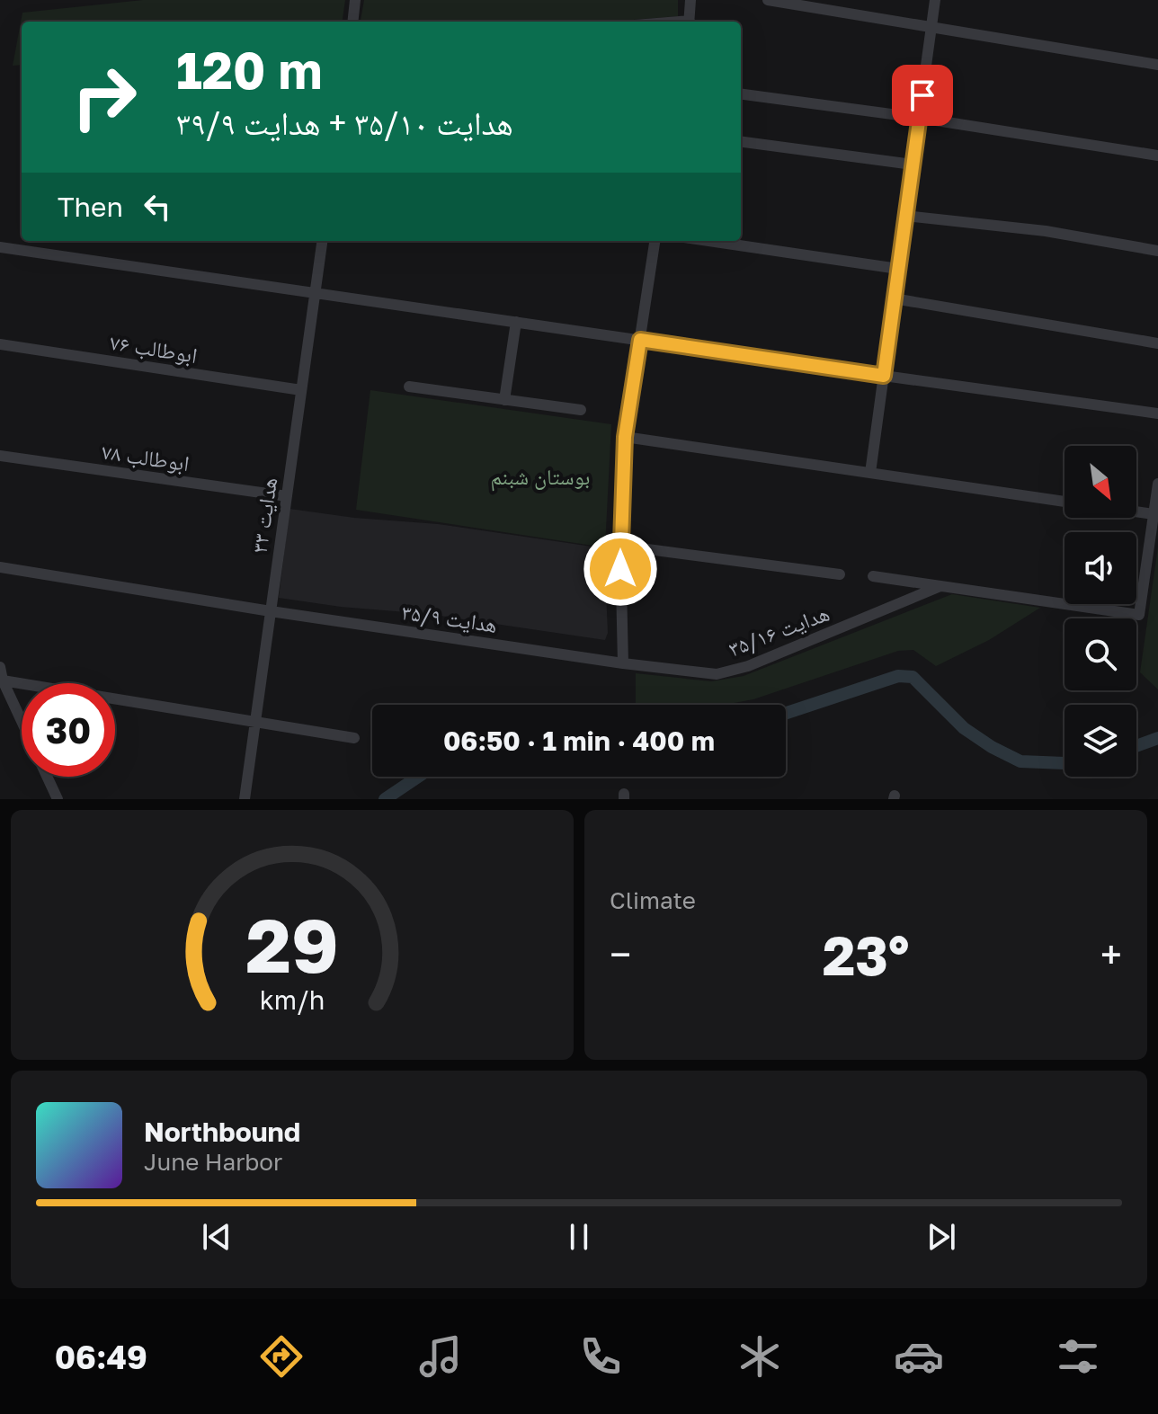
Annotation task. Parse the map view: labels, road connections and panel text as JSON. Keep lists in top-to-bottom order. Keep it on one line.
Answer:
{"streets":{"street":["ابوطالب ۷۶","ابوطالب ۷۸","هدایت ۳۳","هدایت ۳۵/۹","هدایت ۳۵/۱۶"]},"crossings":[["ابوطالب ۷۶","هدایت ۳۳"],["ابوطالب ۷۸","هدایت ۳۳"],["هدایت ۳۳","هدایت ۳۵/۹"],["هدایت ۳۵/۹","هدایت ۳۵/۱۶"]],"parks":["بوستان شبنم"],"north":"bottom right","page":{"turn":["120 m","هدایت ۳۵/۱۰ + هدایت ۳۹/۹"],"then":"Then","limit":"30","trip":"06:50 · 1 min · 400 m","tile":"Climate","heat":["−","23°","+"],"song":["Northbound","June Harbor"],"tabs":"06:49","gauge":["29","km/h"]}}
